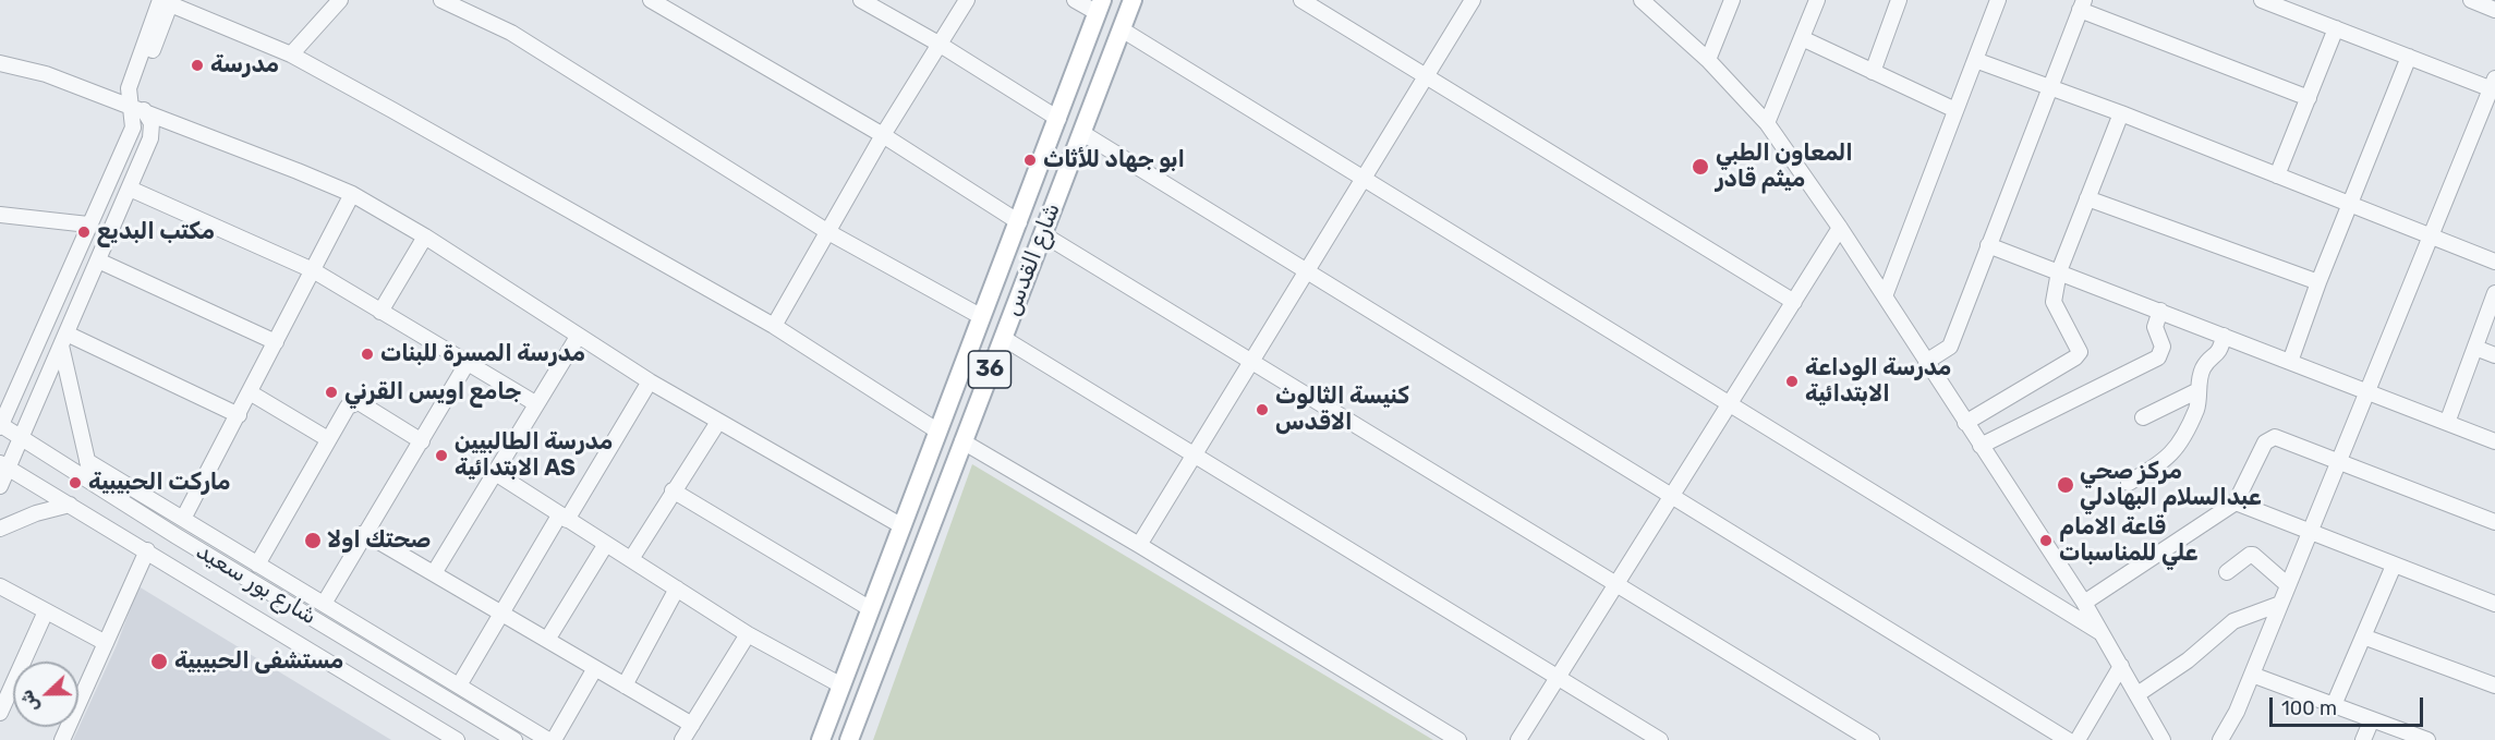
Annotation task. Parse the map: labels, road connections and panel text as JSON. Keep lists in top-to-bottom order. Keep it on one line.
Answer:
{"streets":{"main road":["شارع القدس","36"],"street":["شارع بور سعيد"]},"places":["مدرسة","ابو جهاد للأثاث","المعاون الطبي ميثم قادر","مكتب البديع","مدرسة المسرة للبنات","مدرسة الوداعة الابتدائية","جامع اويس القرني","كنيسة الثالوث الاقدس","مدرسة الطالبيين الابتدائية AS","ماركت الحبيبية","مركز صحي عبدالسلام البهادلي","صحتك اولا","قاعة الامام علي للمناسبات","مستشفى الحبيبية"],"scale_bar":"100 m","north":"left"}
